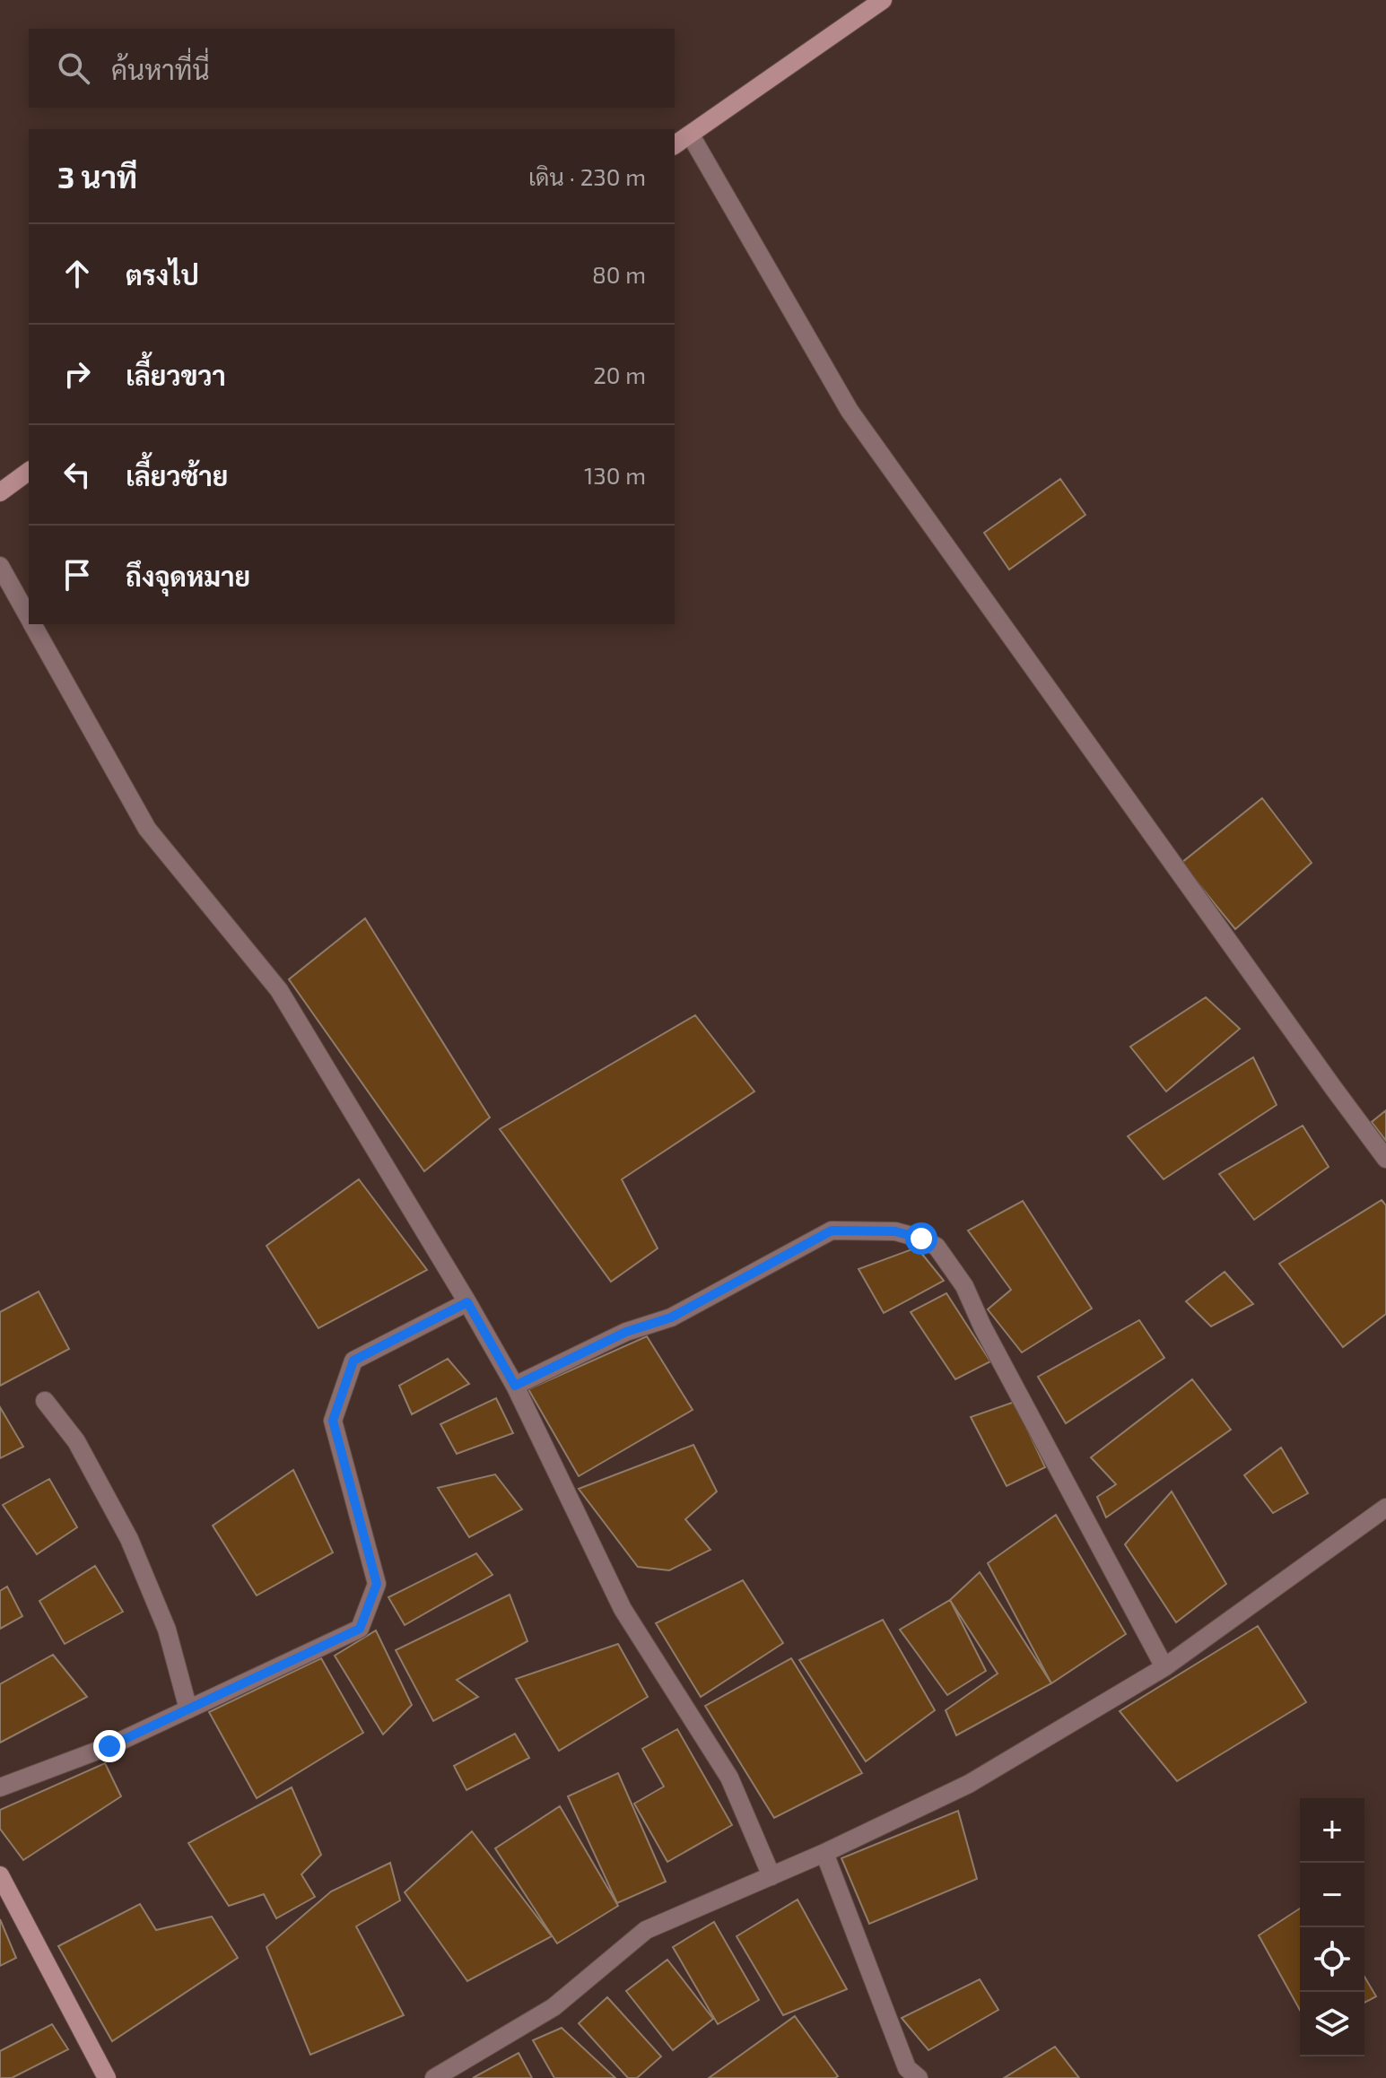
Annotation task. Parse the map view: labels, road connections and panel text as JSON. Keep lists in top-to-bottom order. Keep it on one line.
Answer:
{"page":{"search":"ค้นหาที่นี่","heading":["3 นาที","เดิน · 230 m"],"list":[["ตรงไป","80 m"],["เลี้ยวขวา","20 m"],["เลี้ยวซ้าย","130 m"],"ถึงจุดหมาย"],"map_buttons":["+","−"]}}
